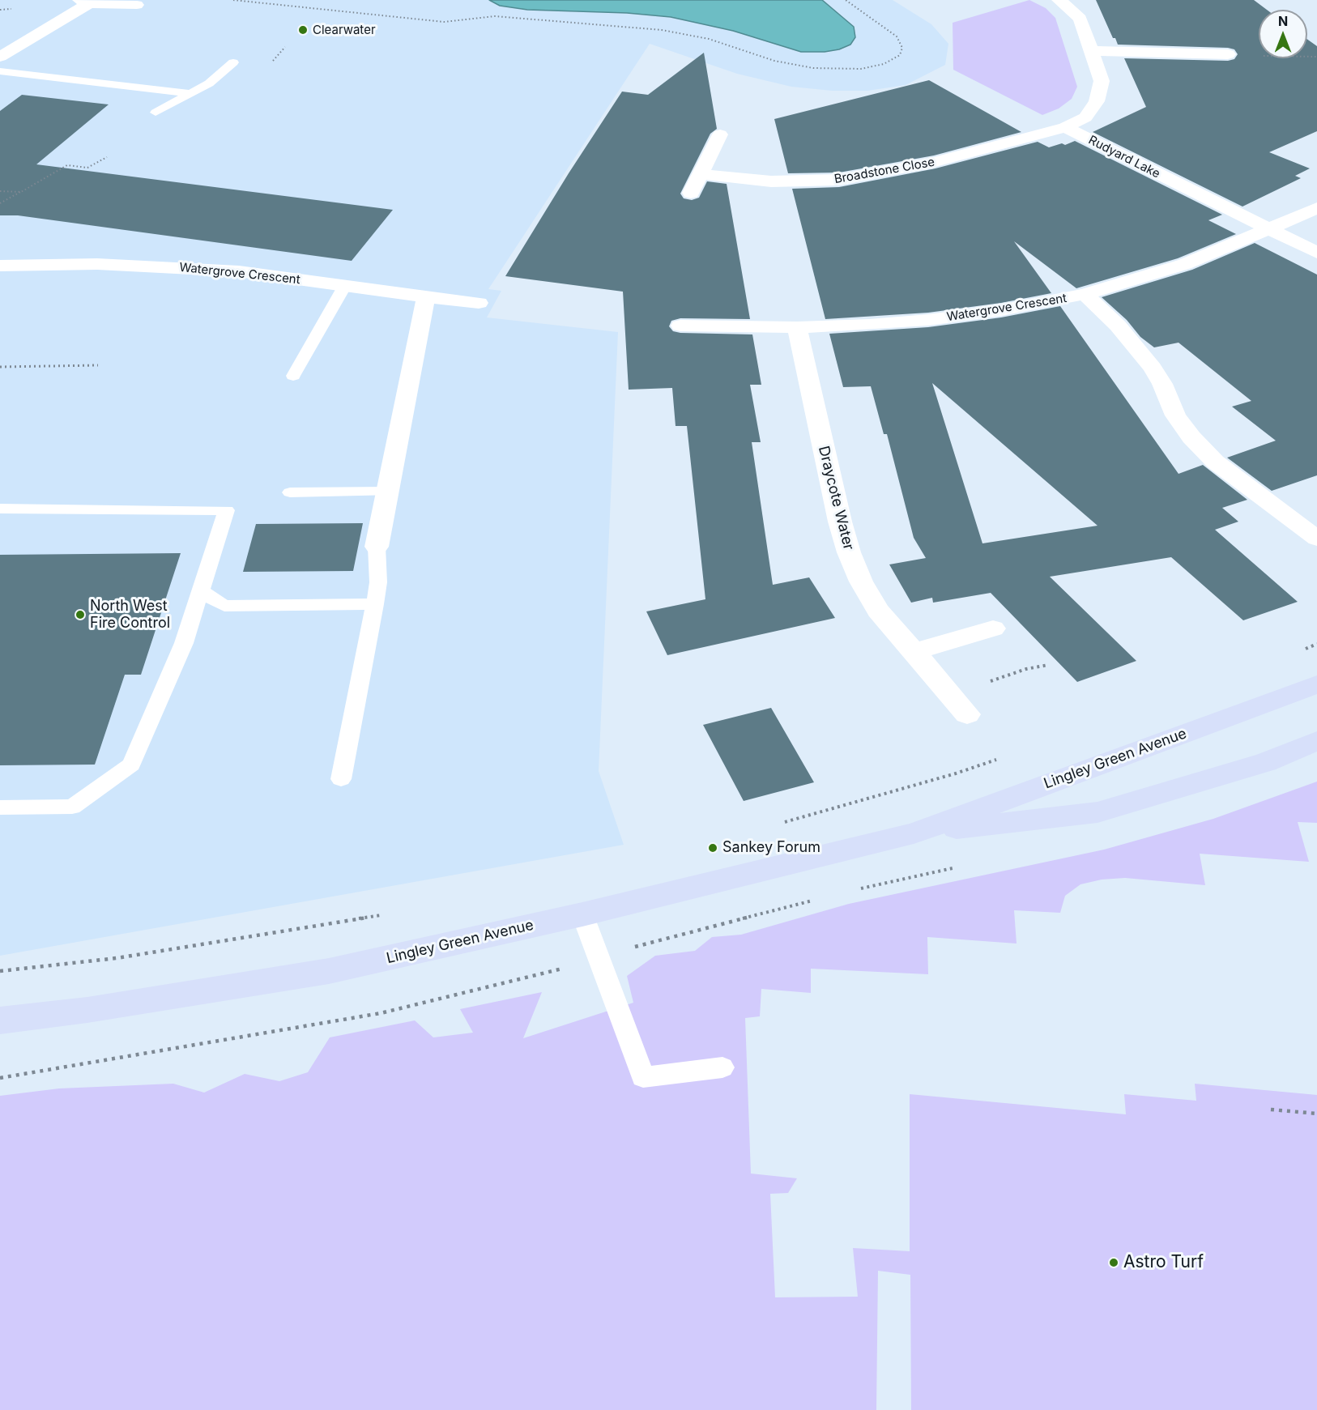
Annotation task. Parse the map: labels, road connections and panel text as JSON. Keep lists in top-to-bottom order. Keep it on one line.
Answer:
{"streets":{"main road":["Lingley Green Avenue"],"street":["Rudyard Lake","Broadstone Close","Watergrove Crescent","Draycote Water"]},"crossings":[["Rudyard Lake","Broadstone Close"],["Rudyard Lake","Watergrove Crescent"],["Watergrove Crescent","Draycote Water"]],"places":["Clearwater","North West Fire Control","Sankey Forum","Astro Turf"],"north":"top"}
